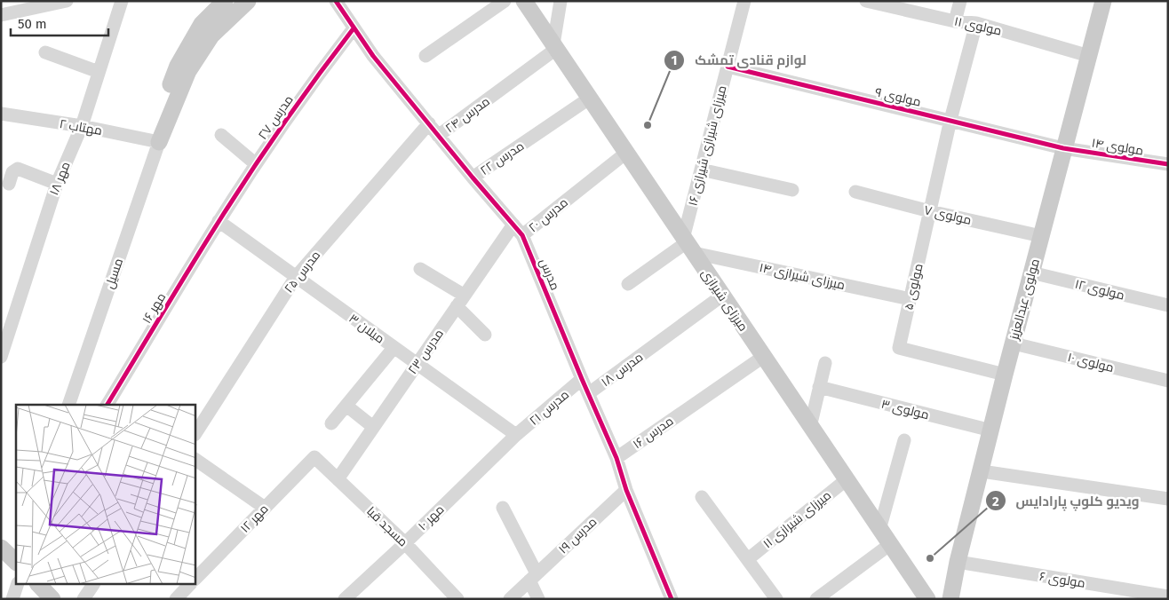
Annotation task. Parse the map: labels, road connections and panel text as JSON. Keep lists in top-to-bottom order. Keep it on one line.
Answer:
{"streets":{"main road":["مولوی عبدالعزیز","میرزای شیرازی"],"street":["مولوی ۱۱","مولوی ۹","مدرس ۲۴","مدرس ۲۷","مهتاب ۲","میرزای شیرازی شیرازی ۱۶","مولوی ۱۴","مدرس ۲۲","مهر ۱۸","مدرس ۲۰","مولوی ۷","مدرس ۲۵","مسیل","مدرس","میرزای شیرازی ۱۴","مولوی ۵","مولوی ۱۲","مهر ۱۶","میلان ۳","مدرس ۲۳","مولوی ۱۰","مدرس ۱۸","مدرس ۲۱","مولوی ۳","مدرس ۱۶","مهر ۱۰","مهر ۱۲","میرزای شیرازی ۱۱","مسجد قبا","مدرس ۱۹","مولوی ۶"]},"crossings":[["مولوی ۱۱","مولوی ۵"],["مولوی ۱۱","مولوی عبدالعزیز"],["مولوی ۹","میرزای شیرازی شیرازی ۱۶"],["مولوی ۹","مولوی ۱۴"],["مولوی ۹","مولوی ۵"],["مولوی ۹","مولوی عبدالعزیز"],["مدرس ۲۴","مدرس"],["مدرس ۲۴","میرزای شیرازی"],["مدرس ۲۷","مدرس"],["مدرس ۲۷","مهر ۱۶"],["مدرس ۲۷","میلان ۳"],["مهتاب ۲","مهر ۱۸"],["مهتاب ۲","مسیل"],["میرزای شیرازی شیرازی ۱۶","میرزای شیرازی ۱۴"],["میرزای شیرازی شیرازی ۱۶","میرزای شیرازی"],["مولوی ۱۴","مولوی عبدالعزیز"],["مدرس ۲۲","مدرس"],["مدرس ۲۲","میرزای شیرازی"],["مدرس ۲۰","مدرس"],["مدرس ۲۰","میرزای شیرازی"],["مولوی ۷","مولوی ۵"],["مولوی ۷","مولوی عبدالعزیز"],["مدرس ۲۵","مدرس"],["مدرس ۲۵","میلان ۳"],["مدرس","مدرس ۲۳"],["مدرس","مدرس ۱۸"],["مدرس","مدرس ۲۱"],["مدرس","مدرس ۱۶"],["مدرس","مدرس ۱۹"],["میرزای شیرازی ۱۴","مولوی ۵"],["میرزای شیرازی ۱۴","میرزای شیرازی"],["مولوی ۵","مولوی عبدالعزیز"],["مولوی ۱۲","مولوی عبدالعزیز"],["مولوی عبدالعزیز","مولوی ۱۰"],["مولوی عبدالعزیز","مولوی ۳"],["مولوی عبدالعزیز","مولوی ۶"],["میرزای شیرازی","مدرس ۱۸"],["میرزای شیرازی","مدرس ۱۶"],["میرزای شیرازی","میرزای شیرازی ۱۱"],["مهر ۱۶","میلان ۳"],["میلان ۳","مدرس ۲۳"],["میلان ۳","مدرس ۲۱"],["میلان ۳","مهر ۱۰"],["مدرس ۲۳","مسجد قبا"],["مدرس ۲۱","مهر ۱۰"],["مهر ۱۰","مسجد قبا"],["مهر ۱۲","مسجد قبا"]],"places":["لوازم قنادی تمشک","ویدیو کلوپ پارادایس"],"scale_bar":"50 m"}
